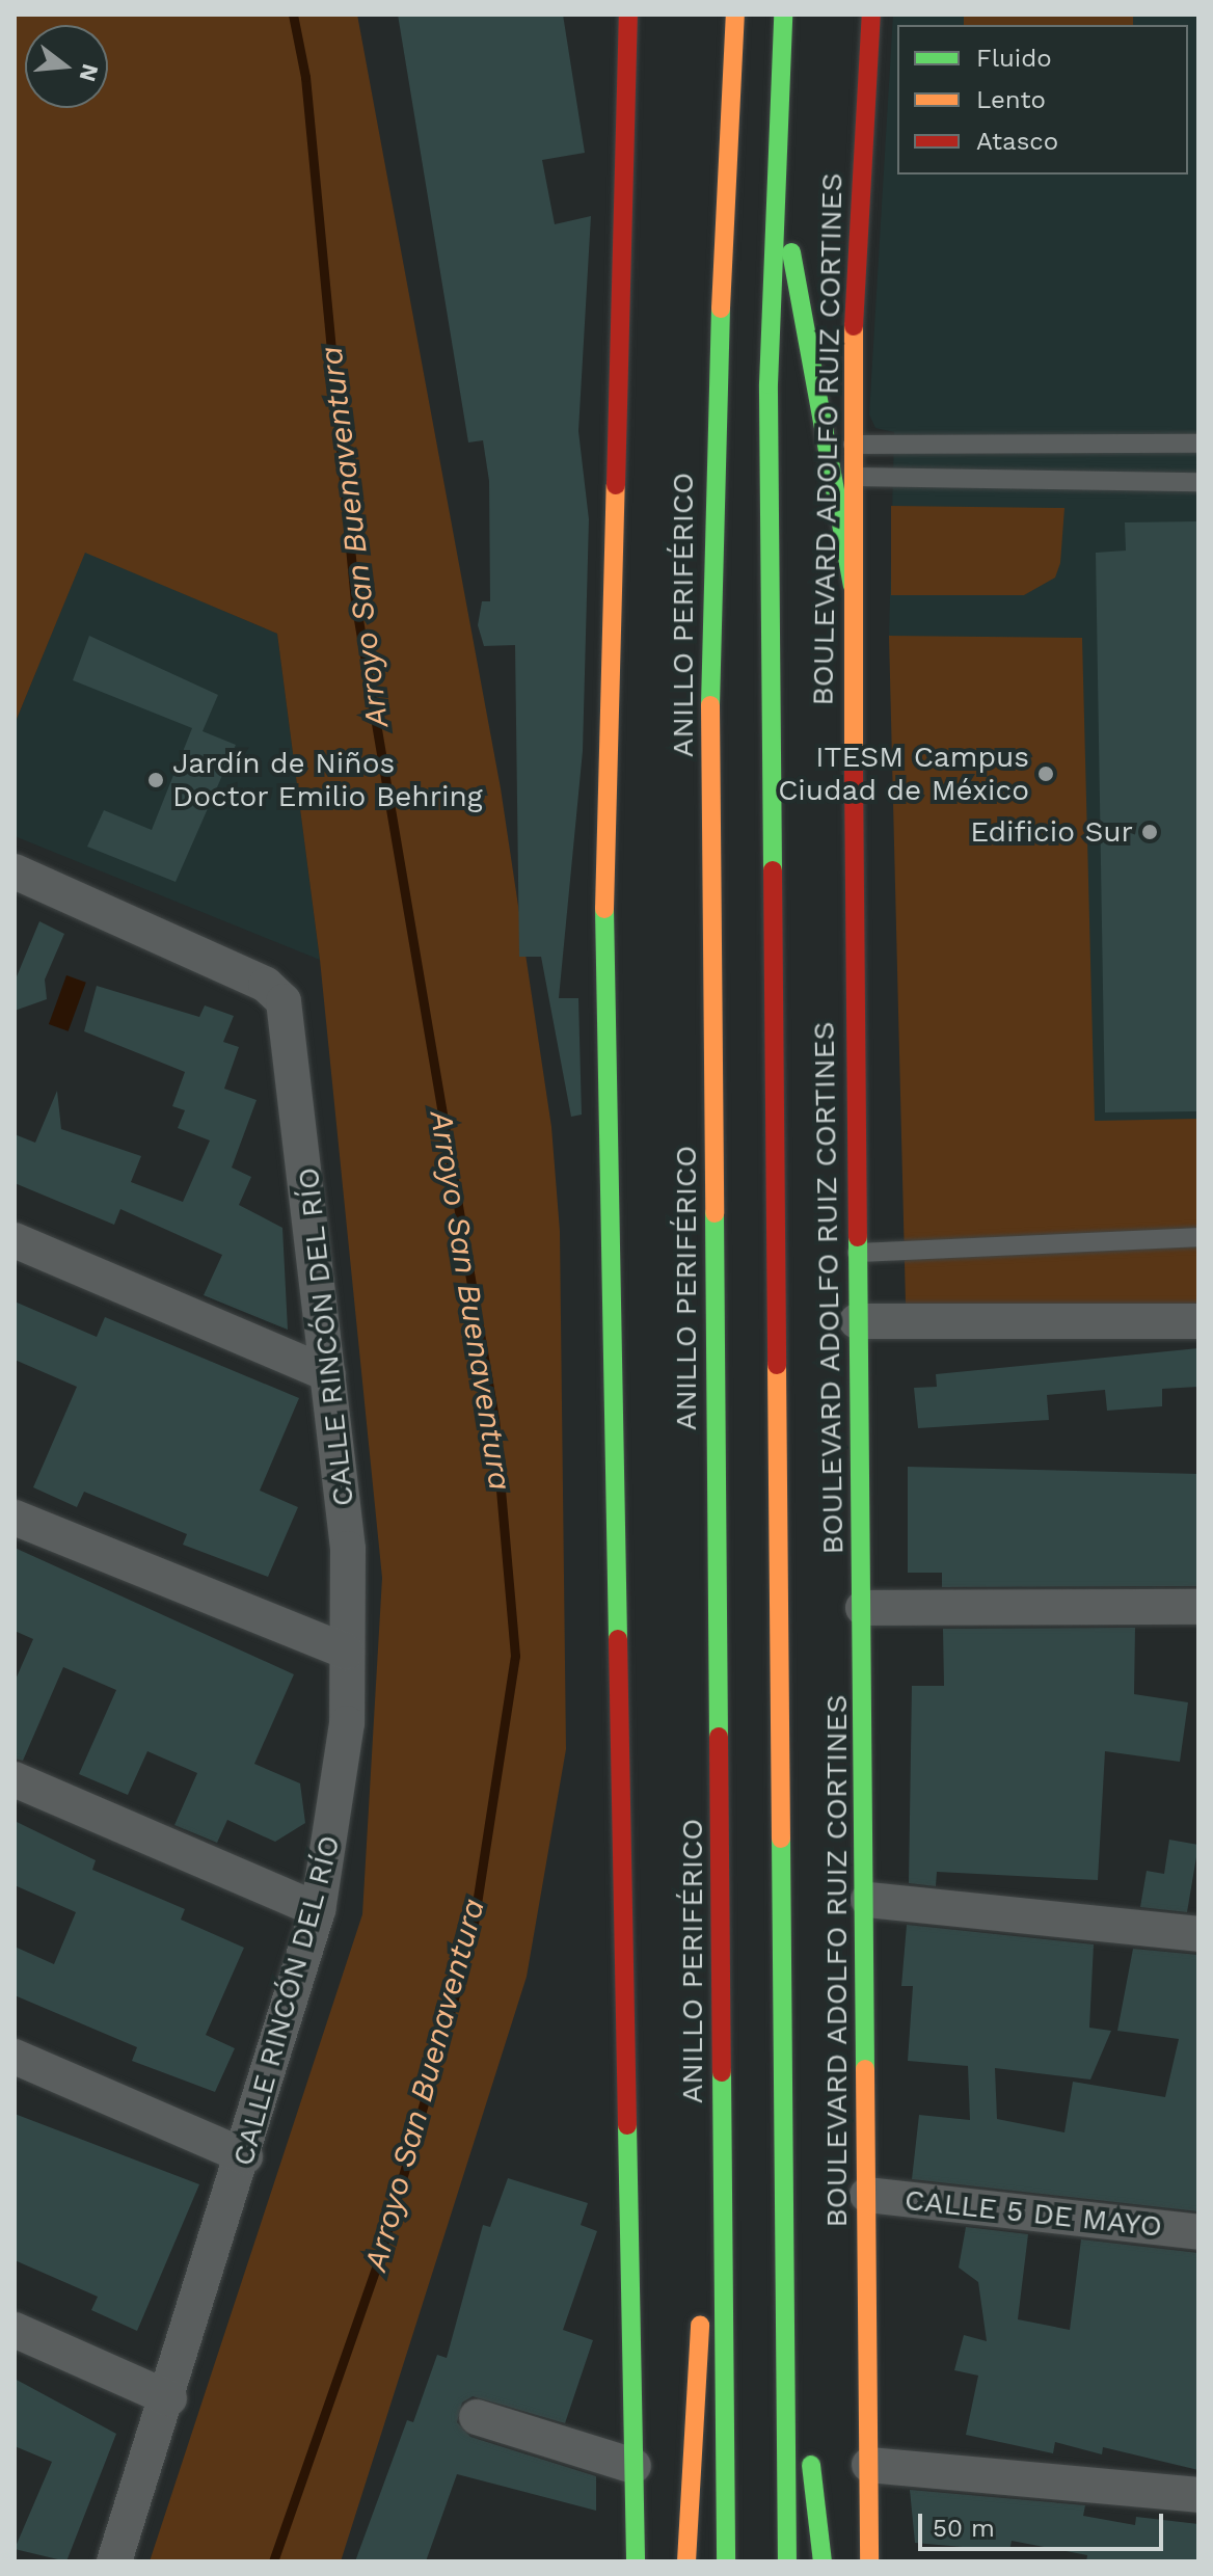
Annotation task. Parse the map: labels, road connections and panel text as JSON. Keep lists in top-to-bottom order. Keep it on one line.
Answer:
{"streets":{"main road":["BOULEVARD ADOLFO RUIZ CORTINES","ANILLO PERIFÉRICO"],"street":["CALLE RINCÓN DEL RÍO","CALLE 5 DE MAYO"]},"crossings":[["BOULEVARD ADOLFO RUIZ CORTINES","CALLE 5 DE MAYO"]],"water":["Arroyo San Buenaventura"],"places":["ITESM Campus Ciudad de México","Jardín de Niños Doctor Emilio Behring","Edificio Sur"],"legend":["Fluido","Lento","Atasco"],"scale_bar":"50 m","north":"right"}
